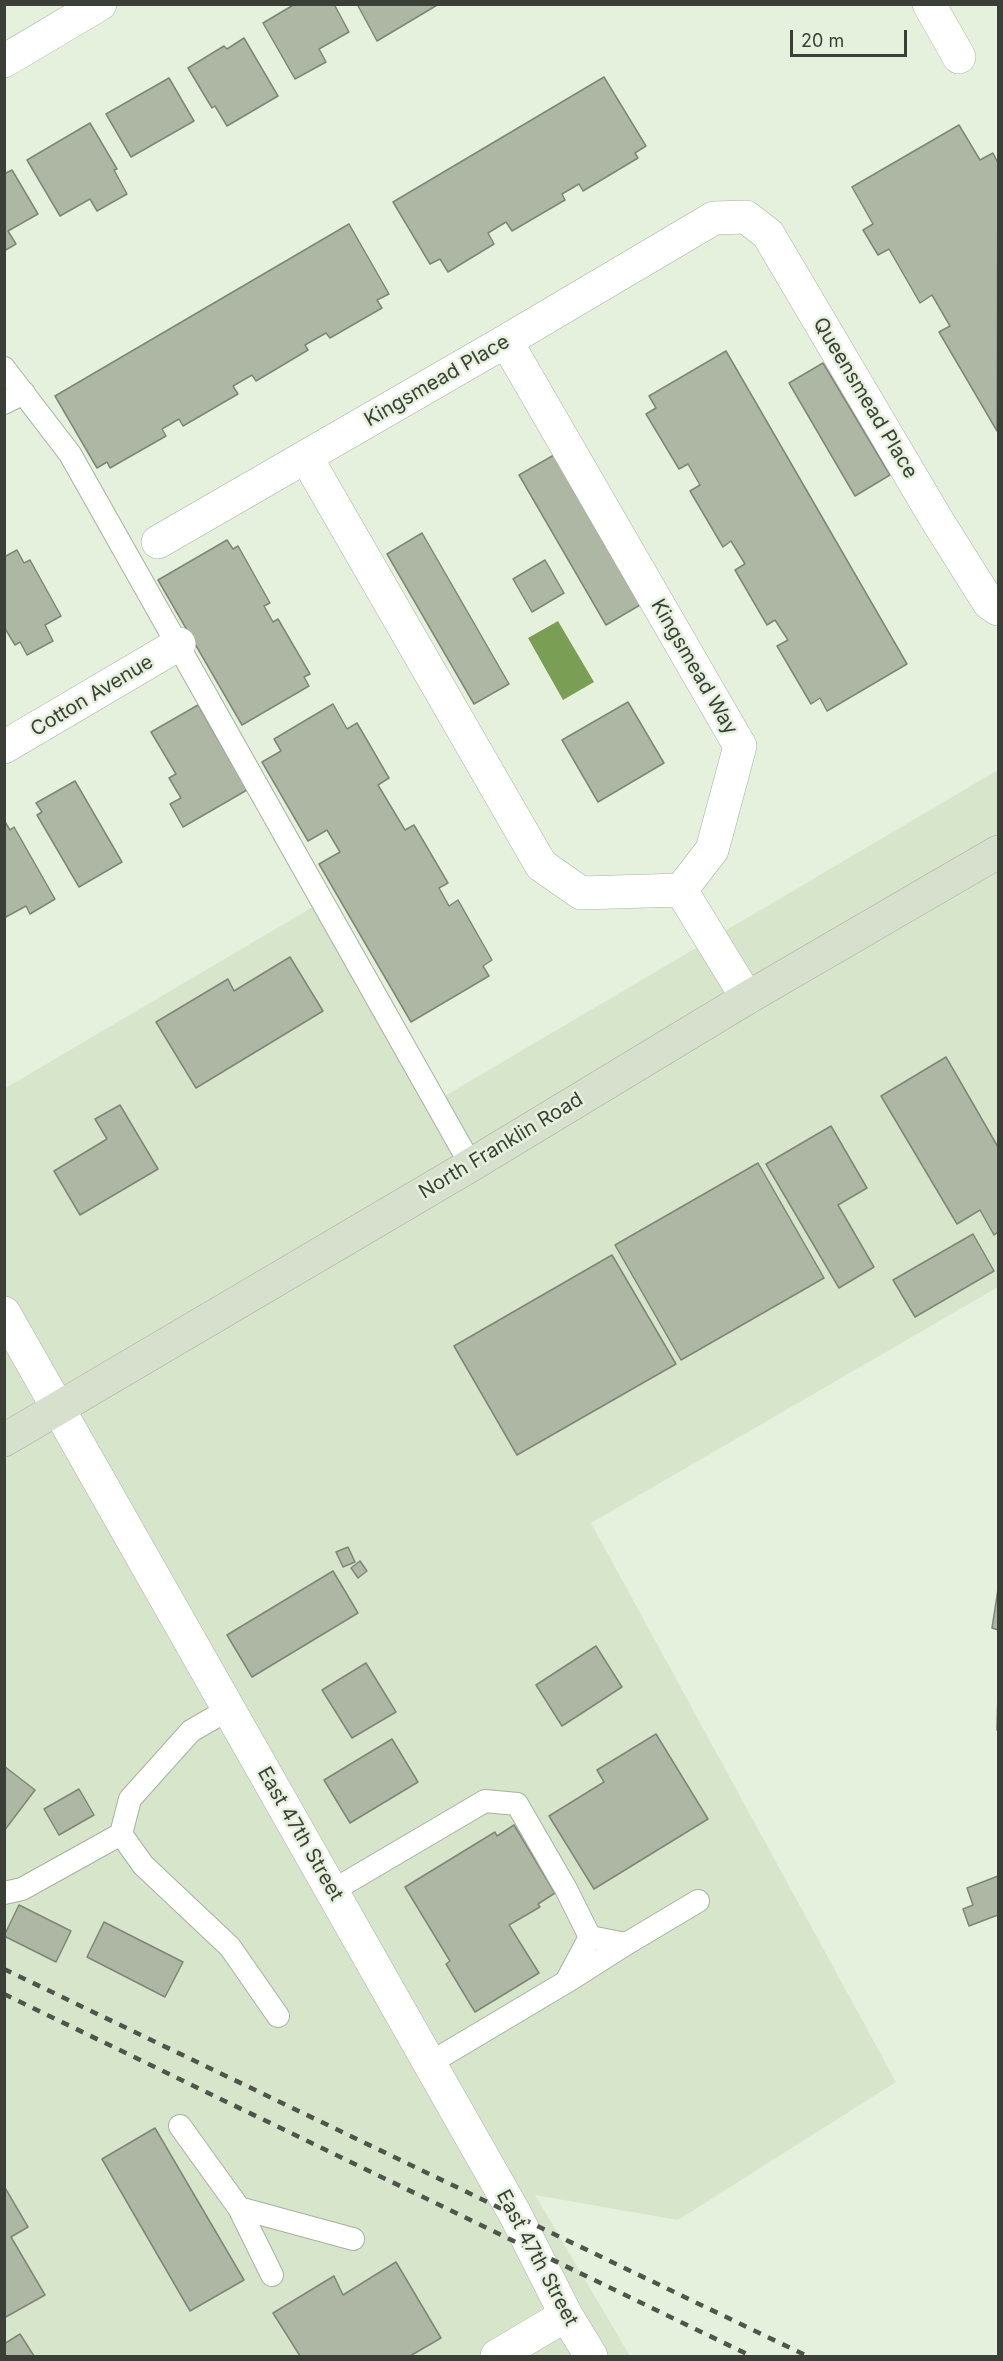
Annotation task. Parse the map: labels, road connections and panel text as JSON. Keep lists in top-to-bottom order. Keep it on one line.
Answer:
{"streets":{"main road":["North Franklin Road"],"street":["Kingsmead Place","Queensmead Place","Kingsmead Way","Cotton Avenue","East 47th Street"]},"crossings":[["Kingsmead Place","Queensmead Place"],["Kingsmead Place","Kingsmead Way"],["North Franklin Road","East 47th Street"]],"scale_bar":"20 m"}
